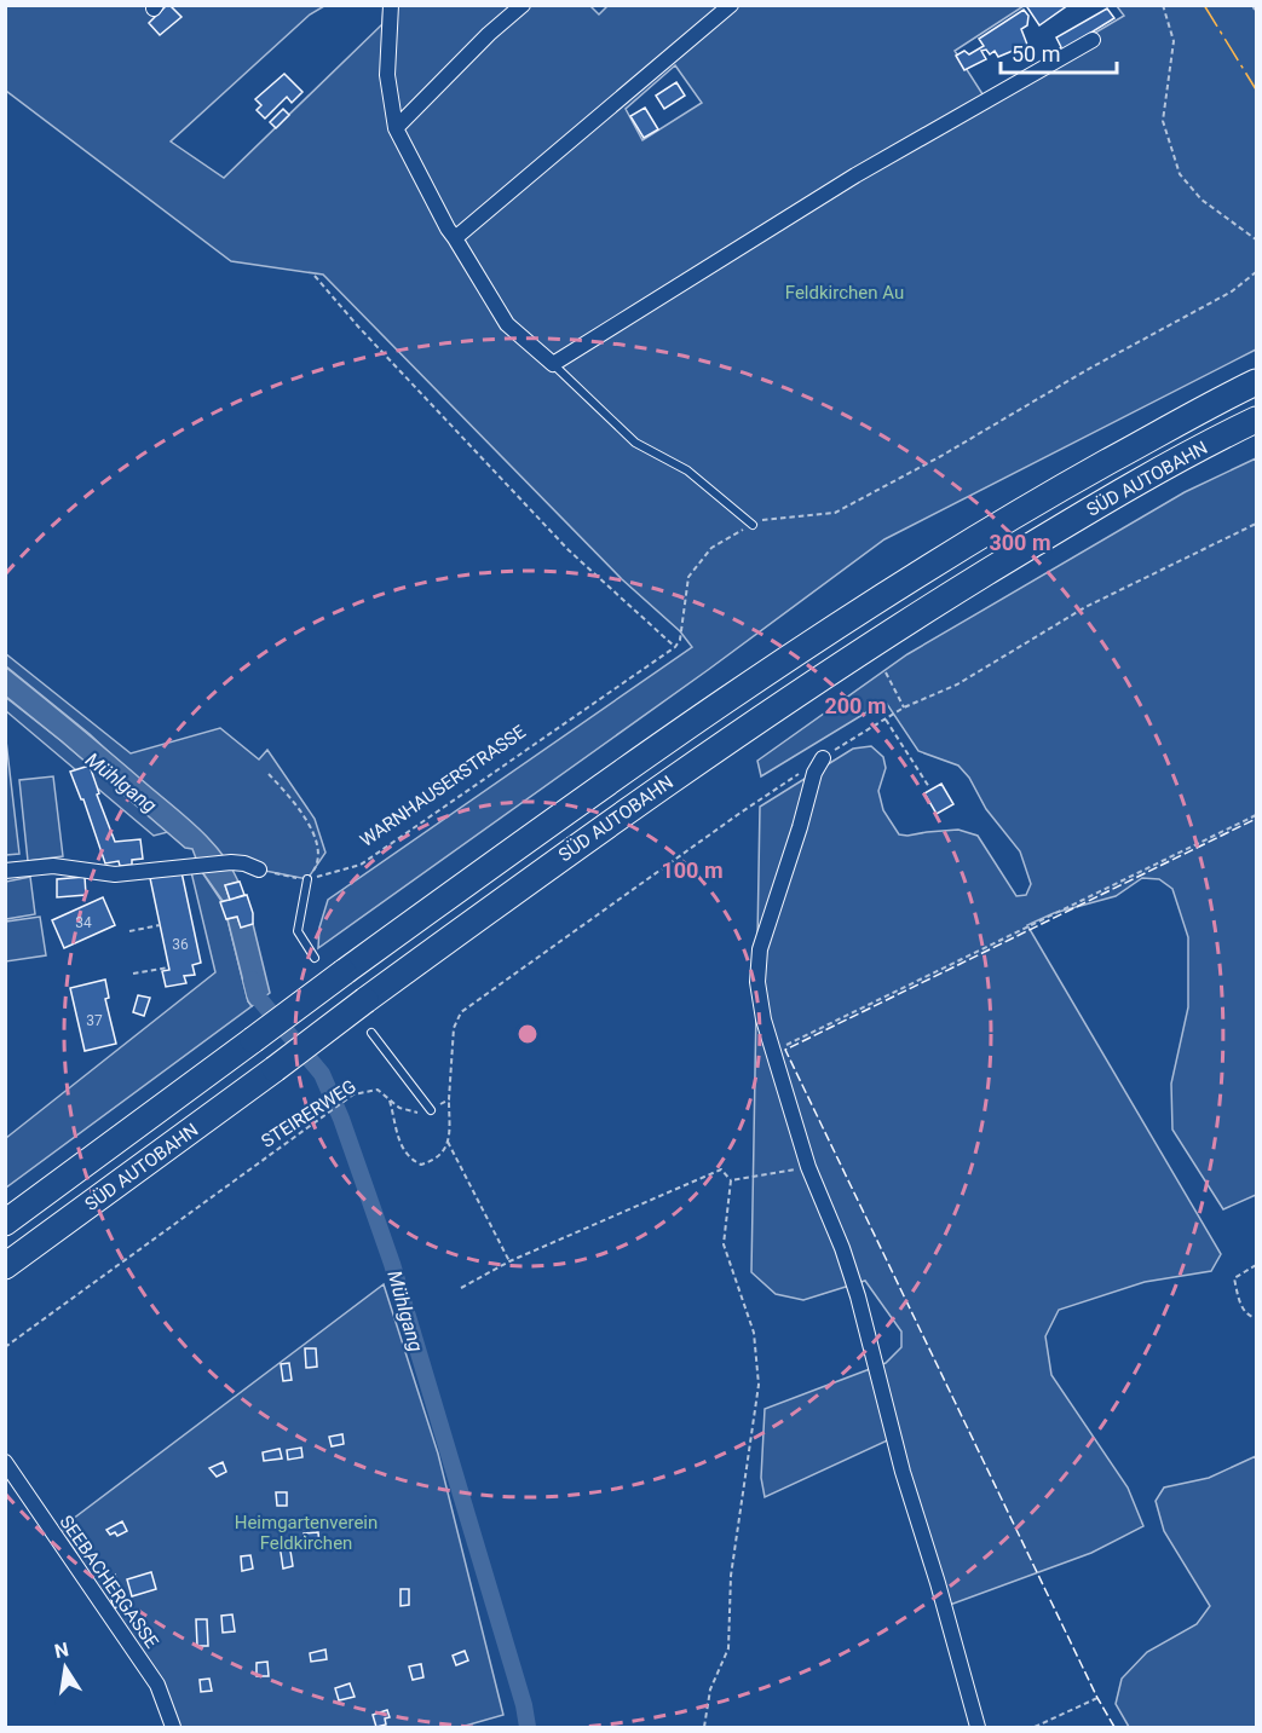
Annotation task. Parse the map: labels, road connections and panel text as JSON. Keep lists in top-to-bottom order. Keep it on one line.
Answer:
{"streets":{"highway":["SÜD AUTOBAHN"],"street":["SEEBACHERGASSE"],"path":["WARNHAUSERSTRASSE","STEIRERWEG"]},"water":["Mühlgang"],"parks":["Feldkirchen Au","Heimgartenverein Feldkirchen"],"house_numbers":["34","36","37"],"scale_bar":"50 m","north":"top","rings":["300 m","200 m","100 m"]}
